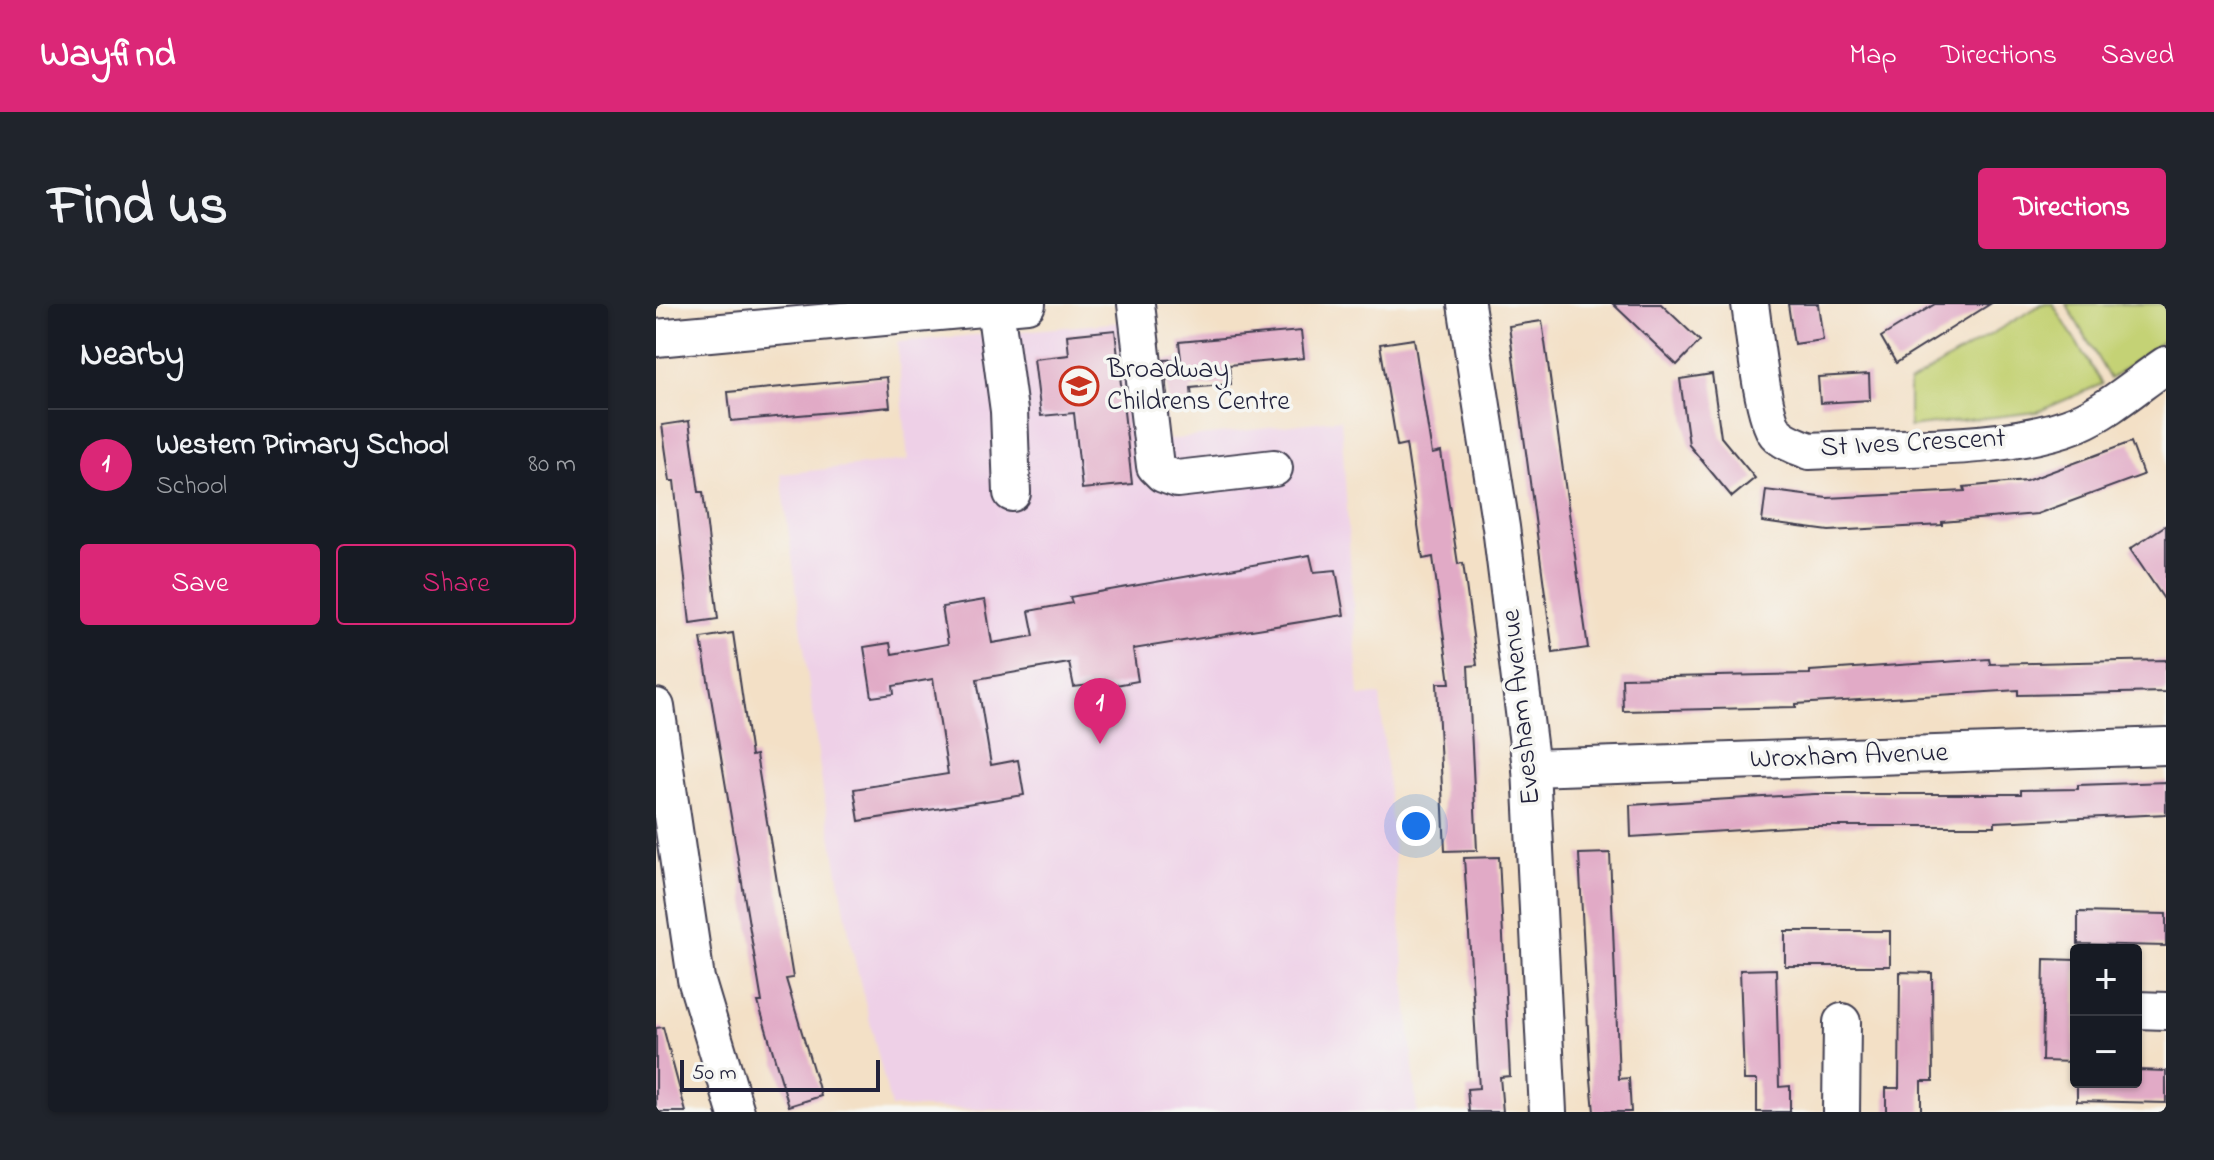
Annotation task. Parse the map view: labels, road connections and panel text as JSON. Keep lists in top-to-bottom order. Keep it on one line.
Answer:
{"streets":{"street":["St Ives Crescent","Evesham Avenue","Wroxham Avenue"]},"crossings":[["Evesham Avenue","Wroxham Avenue"]],"places":{"school or university":["Broadway Childrens Centre"]},"scale_bar":"50 m","page":{"header":"Wayfind","nav":["Map","Directions","Saved"],"title":"Find us","buttons":["Directions",["Save","Share"]],"heading":"Nearby","list":[{"mark":"1","name":"Western Primary School","note":"School","value":"80 m"}],"pins":"1","map_buttons":["+","−"],"scale":"50 m"}}
